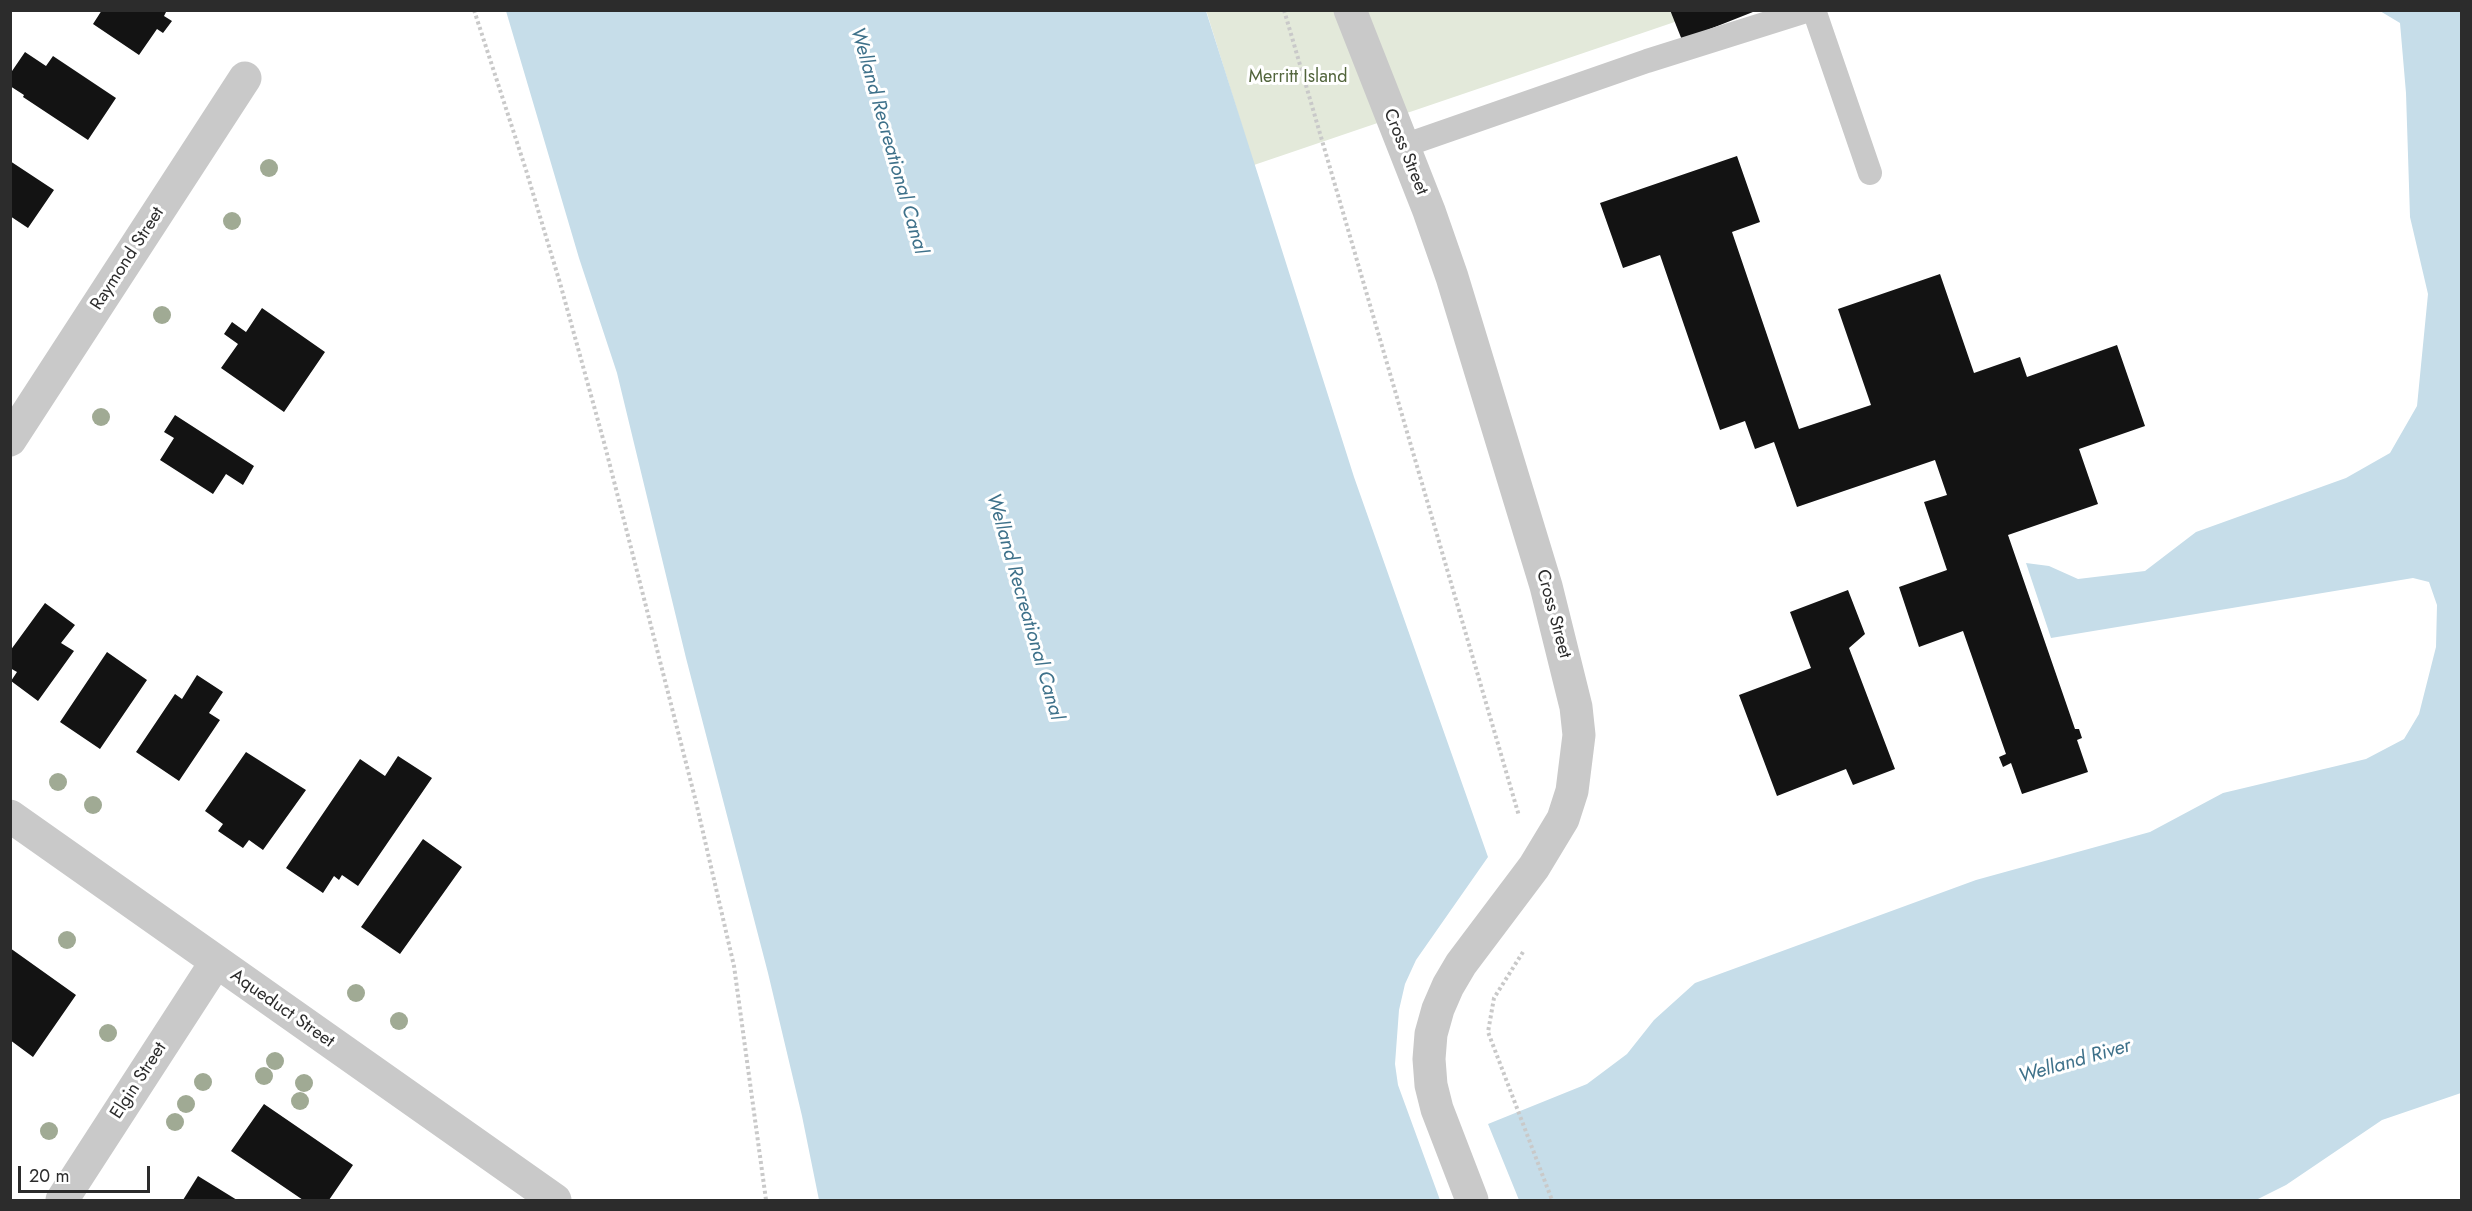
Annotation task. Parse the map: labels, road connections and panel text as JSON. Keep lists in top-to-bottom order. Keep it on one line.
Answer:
{"streets":{"street":["Cross Street","Raymond Street","Aqueduct Street","Elgin Street"]},"crossings":[["Aqueduct Street","Elgin Street"]],"water":["Welland Recreational Canal","Welland River"],"parks":["Merritt Island"],"scale_bar":"20 m"}
